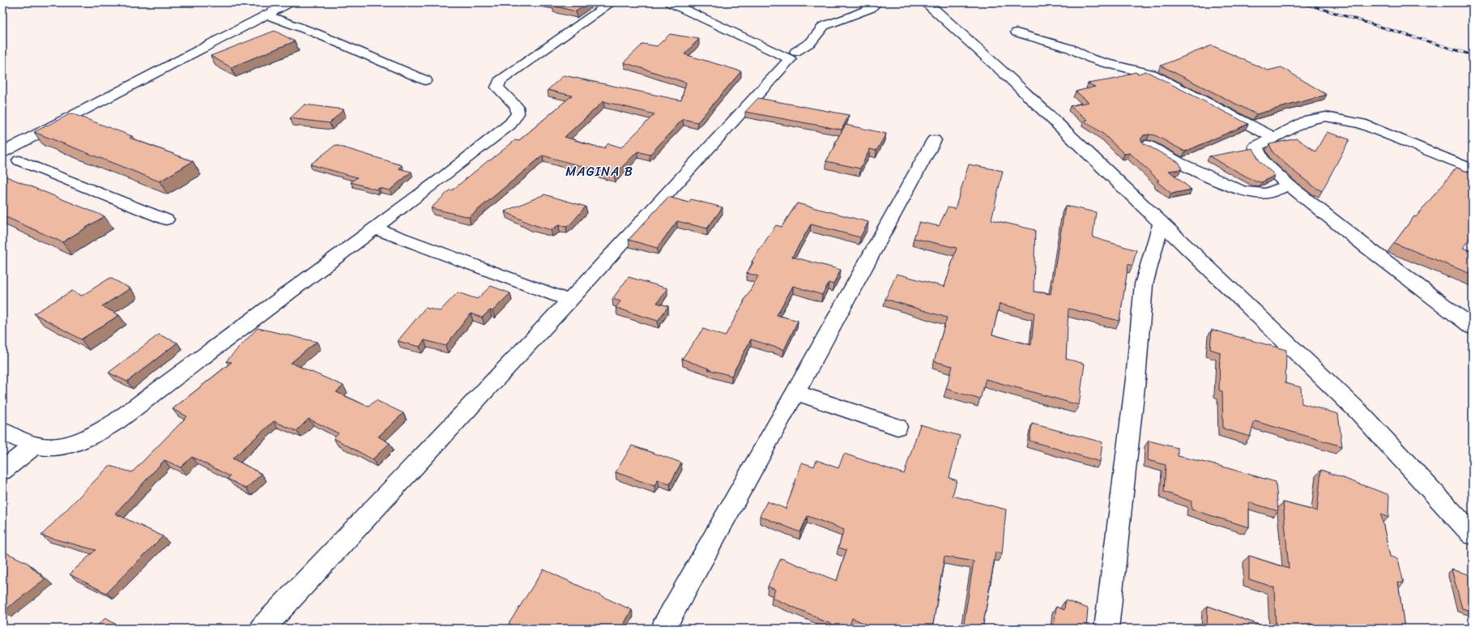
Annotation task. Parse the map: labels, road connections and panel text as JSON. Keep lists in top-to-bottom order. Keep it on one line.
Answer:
{"districts":["MAGINA B"]}
